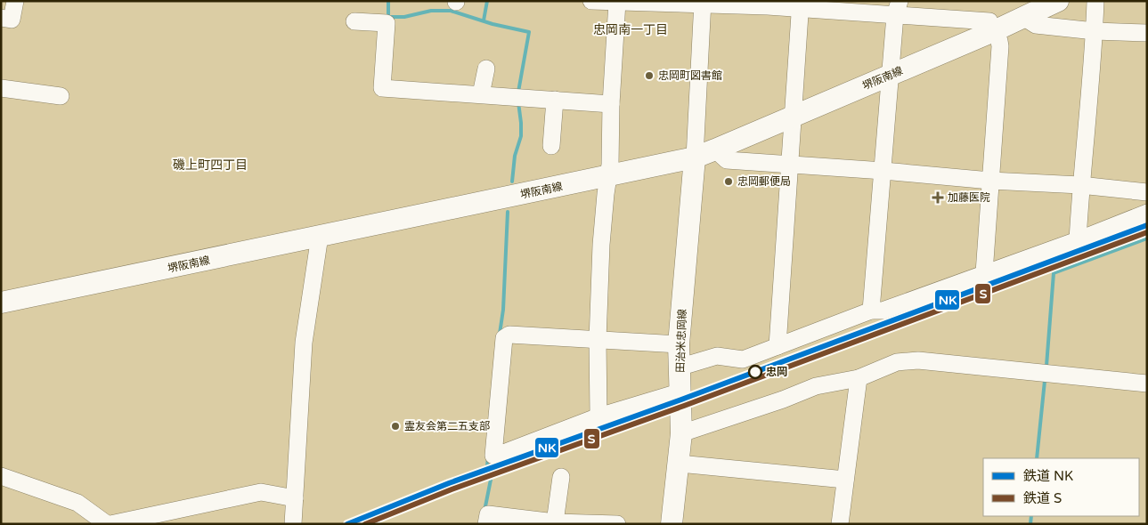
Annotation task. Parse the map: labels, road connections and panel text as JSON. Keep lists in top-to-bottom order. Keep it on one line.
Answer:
{"streets":{"main road":["堺阪南線","田治米忠岡線"]},"crossings":[["堺阪南線","田治米忠岡線"]],"districts":["忠岡南一丁目","磯上町四丁目"],"places":{"other":["忠岡町図書館","忠岡郵便局","忠岡","霊友会第二五支部"],"health":["加藤医院"]},"lines":["rail line NK","rail line S"],"legend":["鉄道 NK","鉄道 S"]}
